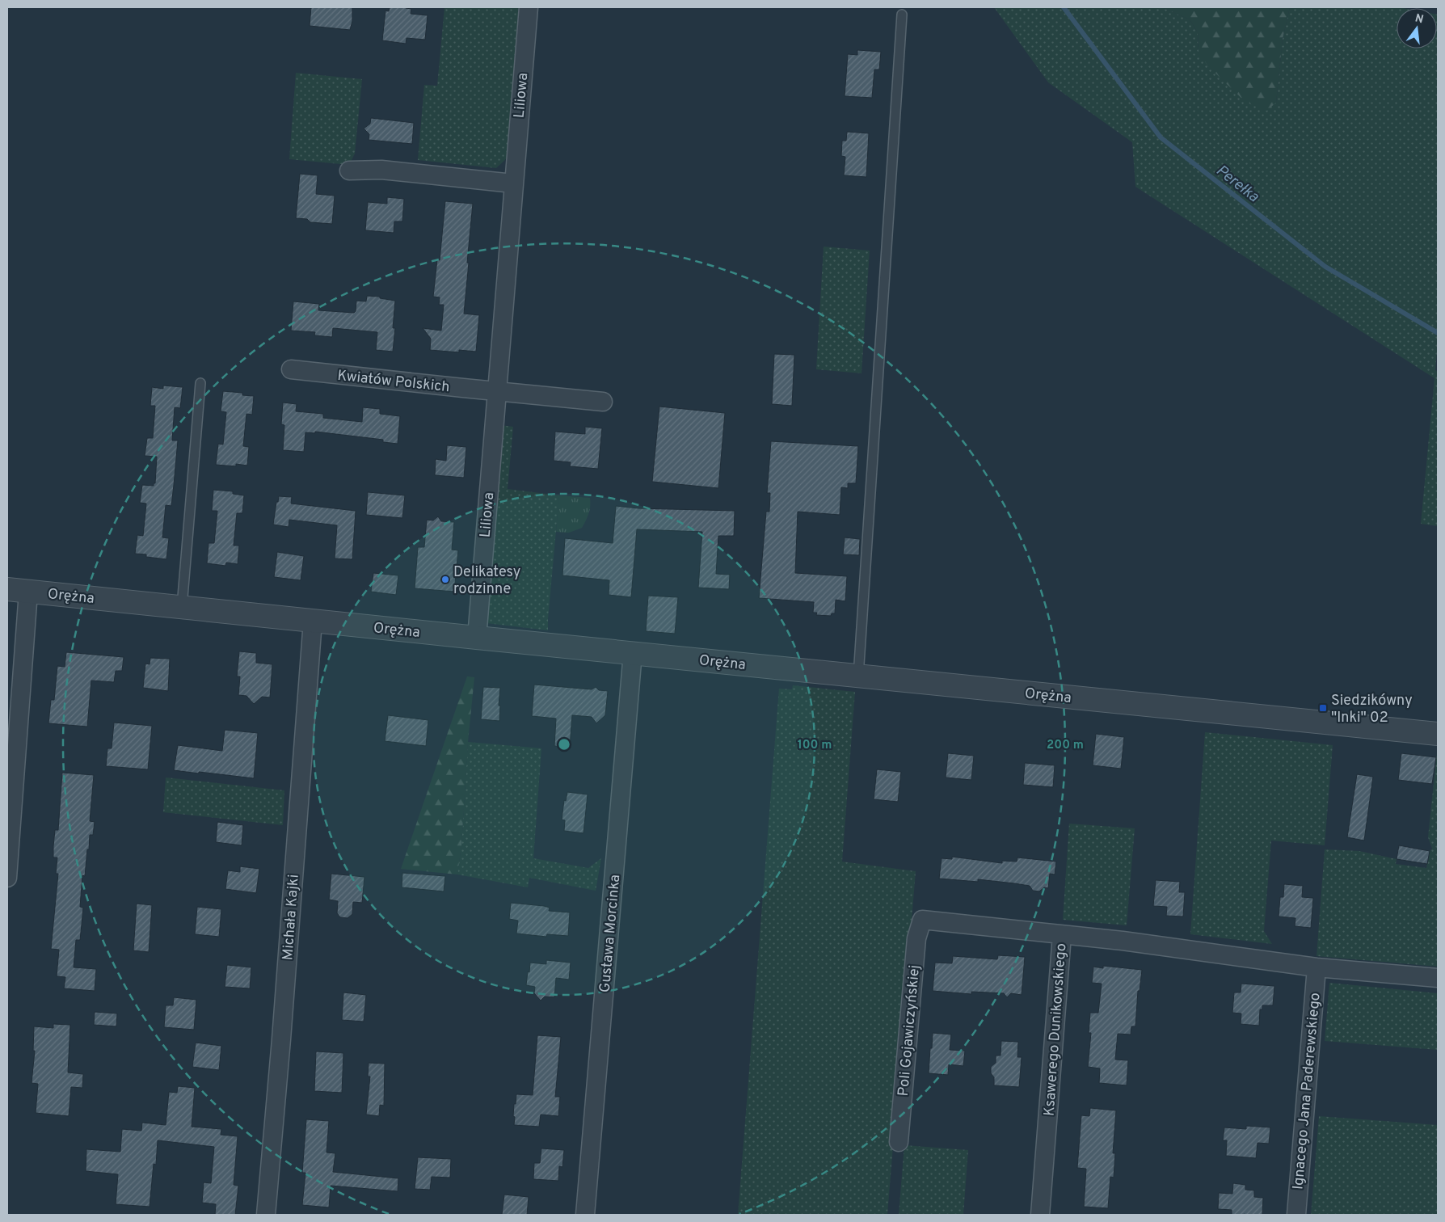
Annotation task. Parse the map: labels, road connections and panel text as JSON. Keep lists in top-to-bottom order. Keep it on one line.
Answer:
{"streets":{"street":["Liliowa","Kwiatów Polskich","Orężna","Michała Kajki","Gustawa Morcinka","Ksawerego Dunikowskiego","Poli Gojawiczyńskiej","Ignacego Jana Paderewskiego"]},"crossings":[["Liliowa","Kwiatów Polskich"],["Liliowa","Orężna"],["Orężna","Michała Kajki"],["Orężna","Gustawa Morcinka"],["Ksawerego Dunikowskiego","Poli Gojawiczyńskiej"]],"water":["Perełka"],"places":{"other":["Delikatesy rodzinne"],"transit":["Siedzikówny \"Inki\" 02"]},"north":"top","rings":["100 m","200 m"]}
